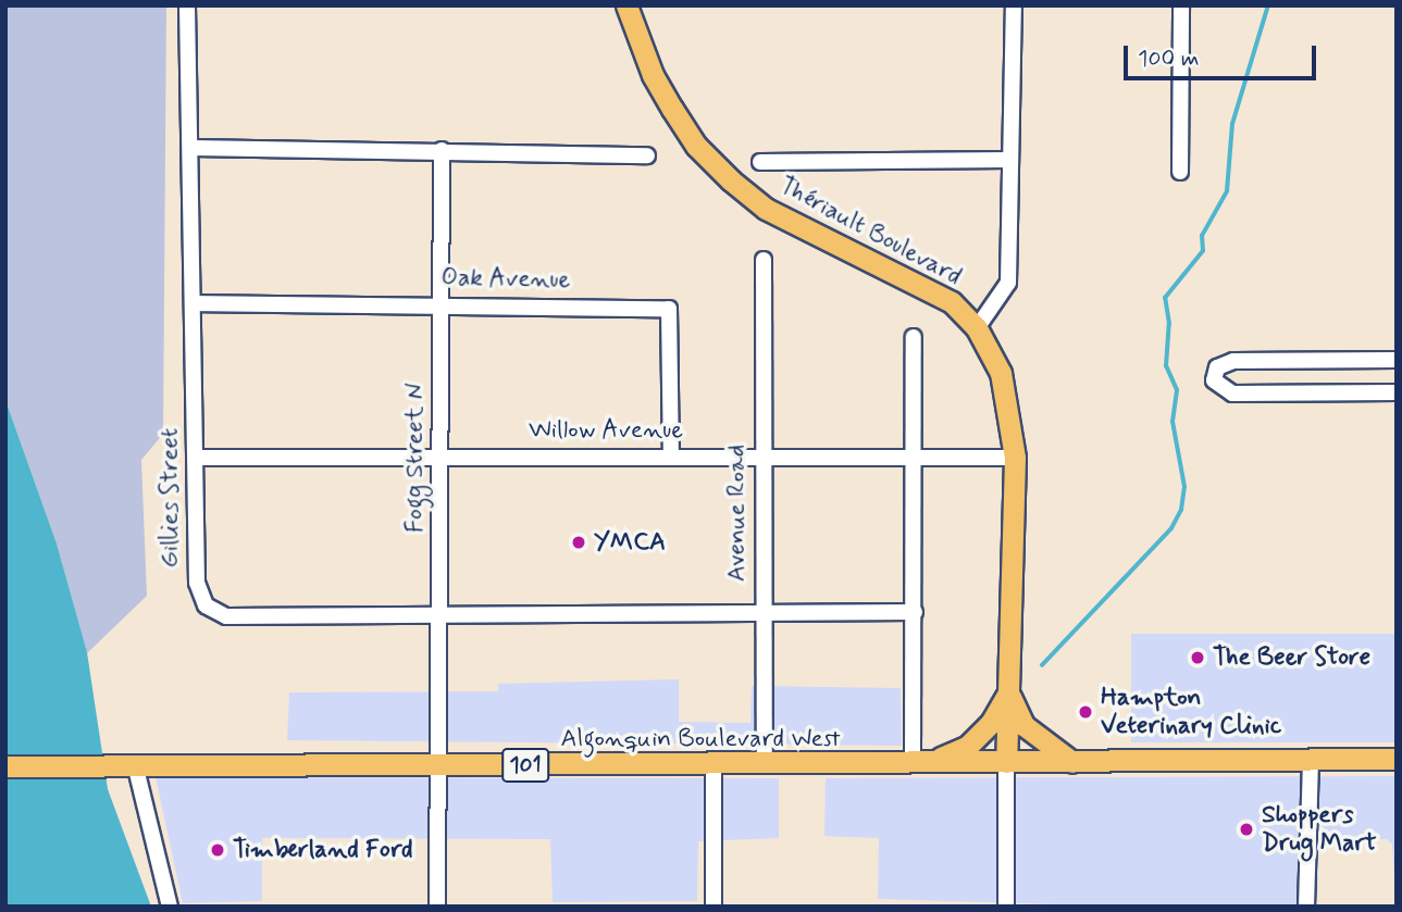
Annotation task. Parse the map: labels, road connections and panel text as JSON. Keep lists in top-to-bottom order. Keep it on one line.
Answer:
{"streets":{"main road":["Thériault Boulevard","Algonquin Boulevard West","101"],"street":["Oak Avenue","Willow Avenue","Fogg Street N","Gillies Street","Avenue Road"]},"crossings":[["Thériault Boulevard","Willow Avenue"],["Thériault Boulevard","Algonquin Boulevard West"],["Oak Avenue","Willow Avenue"],["Oak Avenue","Fogg Street N"],["Oak Avenue","Gillies Street"],["Willow Avenue","Fogg Street N"],["Willow Avenue","Gillies Street"],["Willow Avenue","Avenue Road"],["Fogg Street N","Gillies Street"],["Fogg Street N","Algonquin Boulevard West"],["Gillies Street","Avenue Road"],["Avenue Road","Algonquin Boulevard West"]],"places":["YMCA","The Beer Store","Hampton Veterinary Clinic","Shoppers Drug Mart","Timberland Ford"],"scale_bar":"100 m"}
